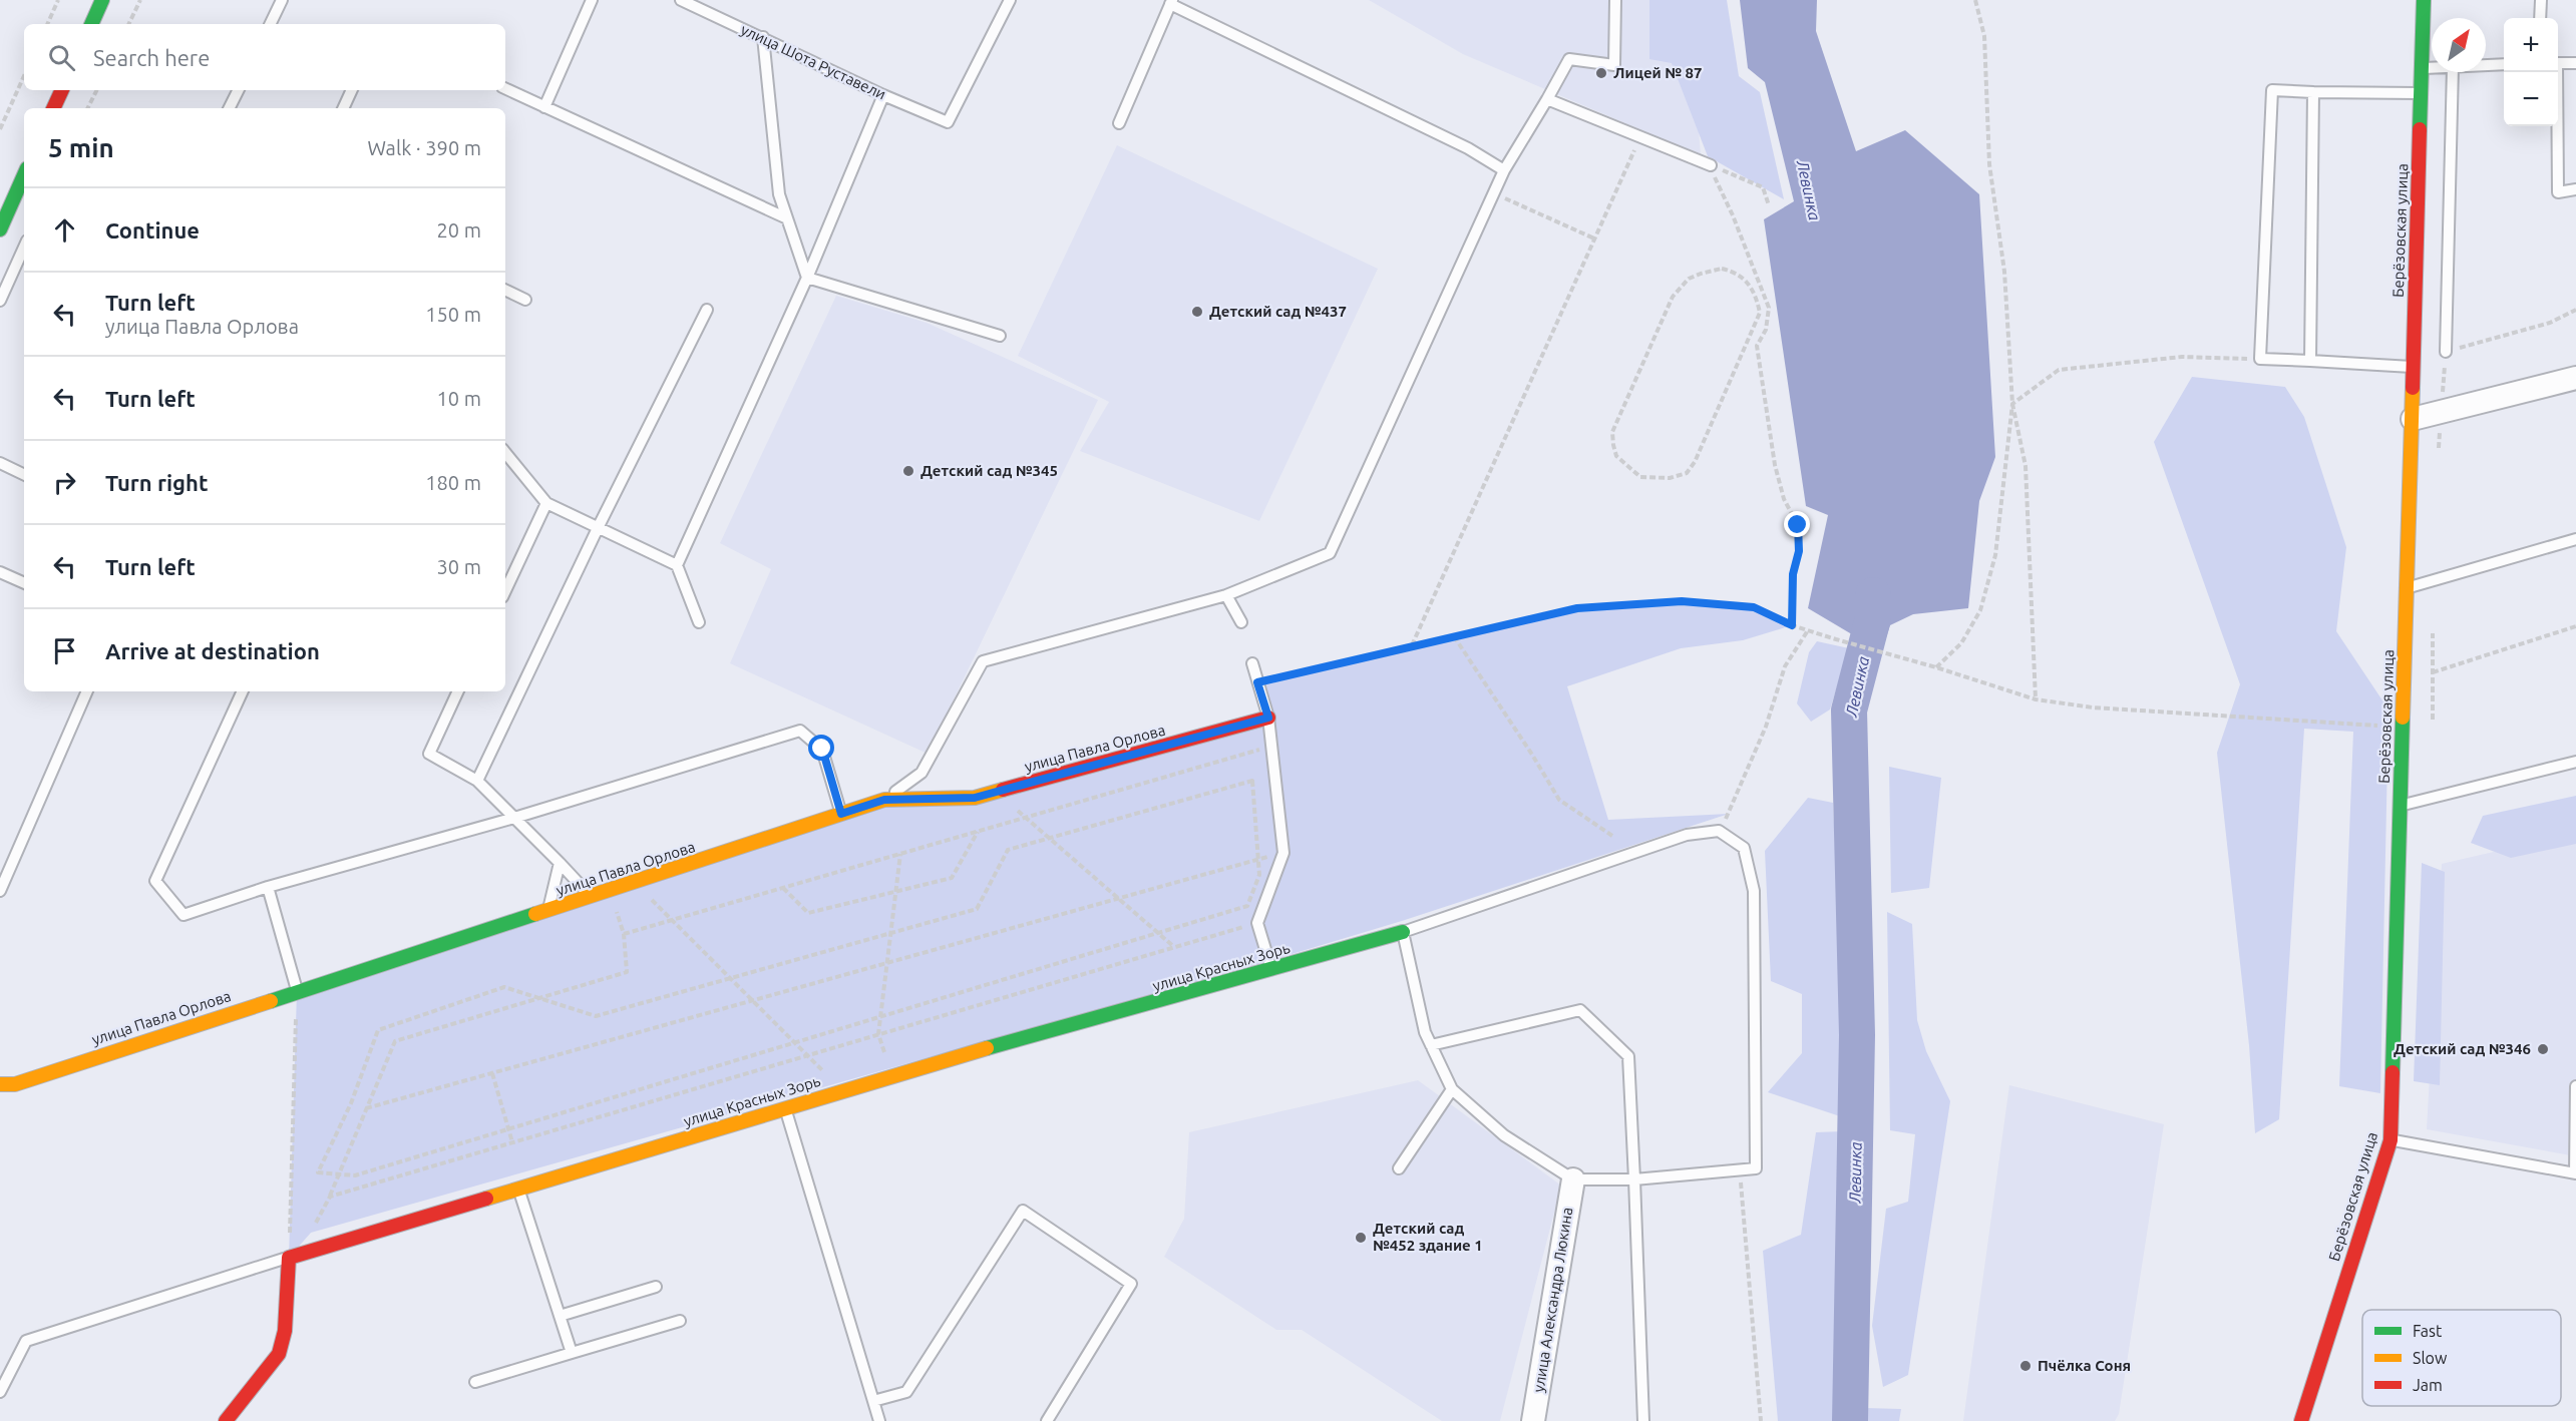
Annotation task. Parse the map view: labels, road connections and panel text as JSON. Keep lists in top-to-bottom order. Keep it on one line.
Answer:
{"streets":{"street":["Берёзовская улица","улица Павла Орлова","улица Красных Зорь","улица Александра Люкина"],"lane":["улица Шота Руставели"]},"water":["Левинка"],"places":["Лицей № 87","Детский сад №437","Детский сад №345","Детский сад №346","Детский сад №452 здание 1","Пчёлка Соня"],"legend":["Fast","Slow","Jam"],"north":"top right","page":{"map_buttons":["+","−"],"search":"Search here","heading":["5 min","Walk · 390 m"],"list":[["Continue","20 m"],["Turn left","улица Павла Орлова","150 m"],["Turn left","10 m"],["Turn right","180 m"],["Turn left","30 m"],"Arrive at destination"]}}
